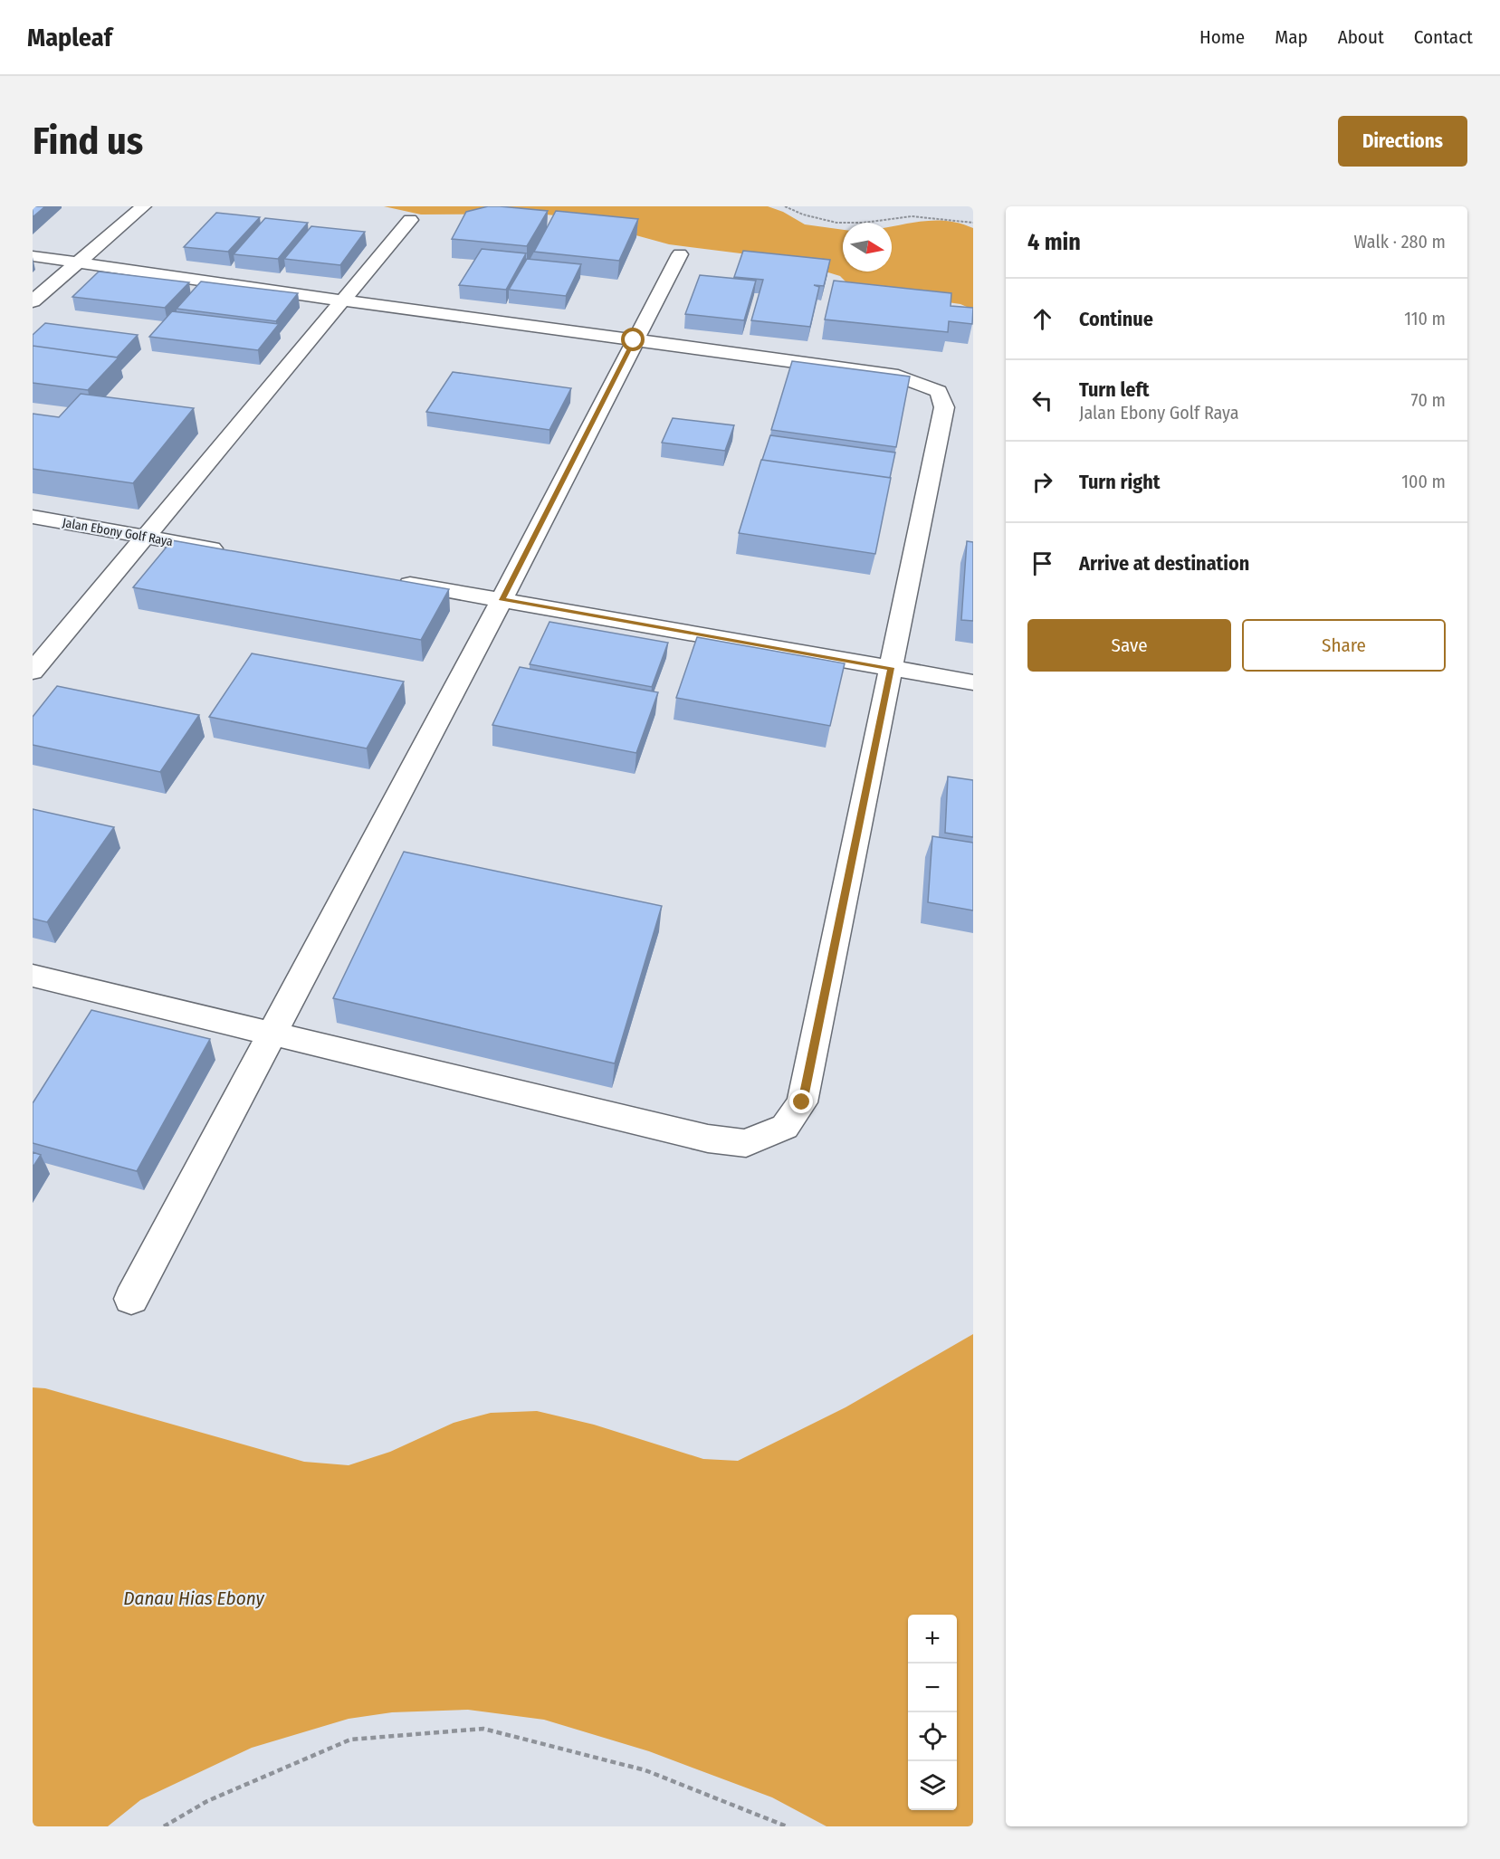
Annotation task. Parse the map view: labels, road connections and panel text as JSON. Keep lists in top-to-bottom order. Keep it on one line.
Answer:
{"streets":{"street":["Jalan Ebony Golf Raya"]},"water":["Danau Hias Ebony"],"north":"right","page":{"header":"Mapleaf","nav":["Home","Map","About","Contact"],"buttons":["Directions",["Save","Share"]],"title":"Find us","heading":["4 min","Walk · 280 m"],"list":[["Continue","110 m"],["Turn left","Jalan Ebony Golf Raya","70 m"],["Turn right","100 m"],"Arrive at destination"],"map_buttons":["+","−"]}}
